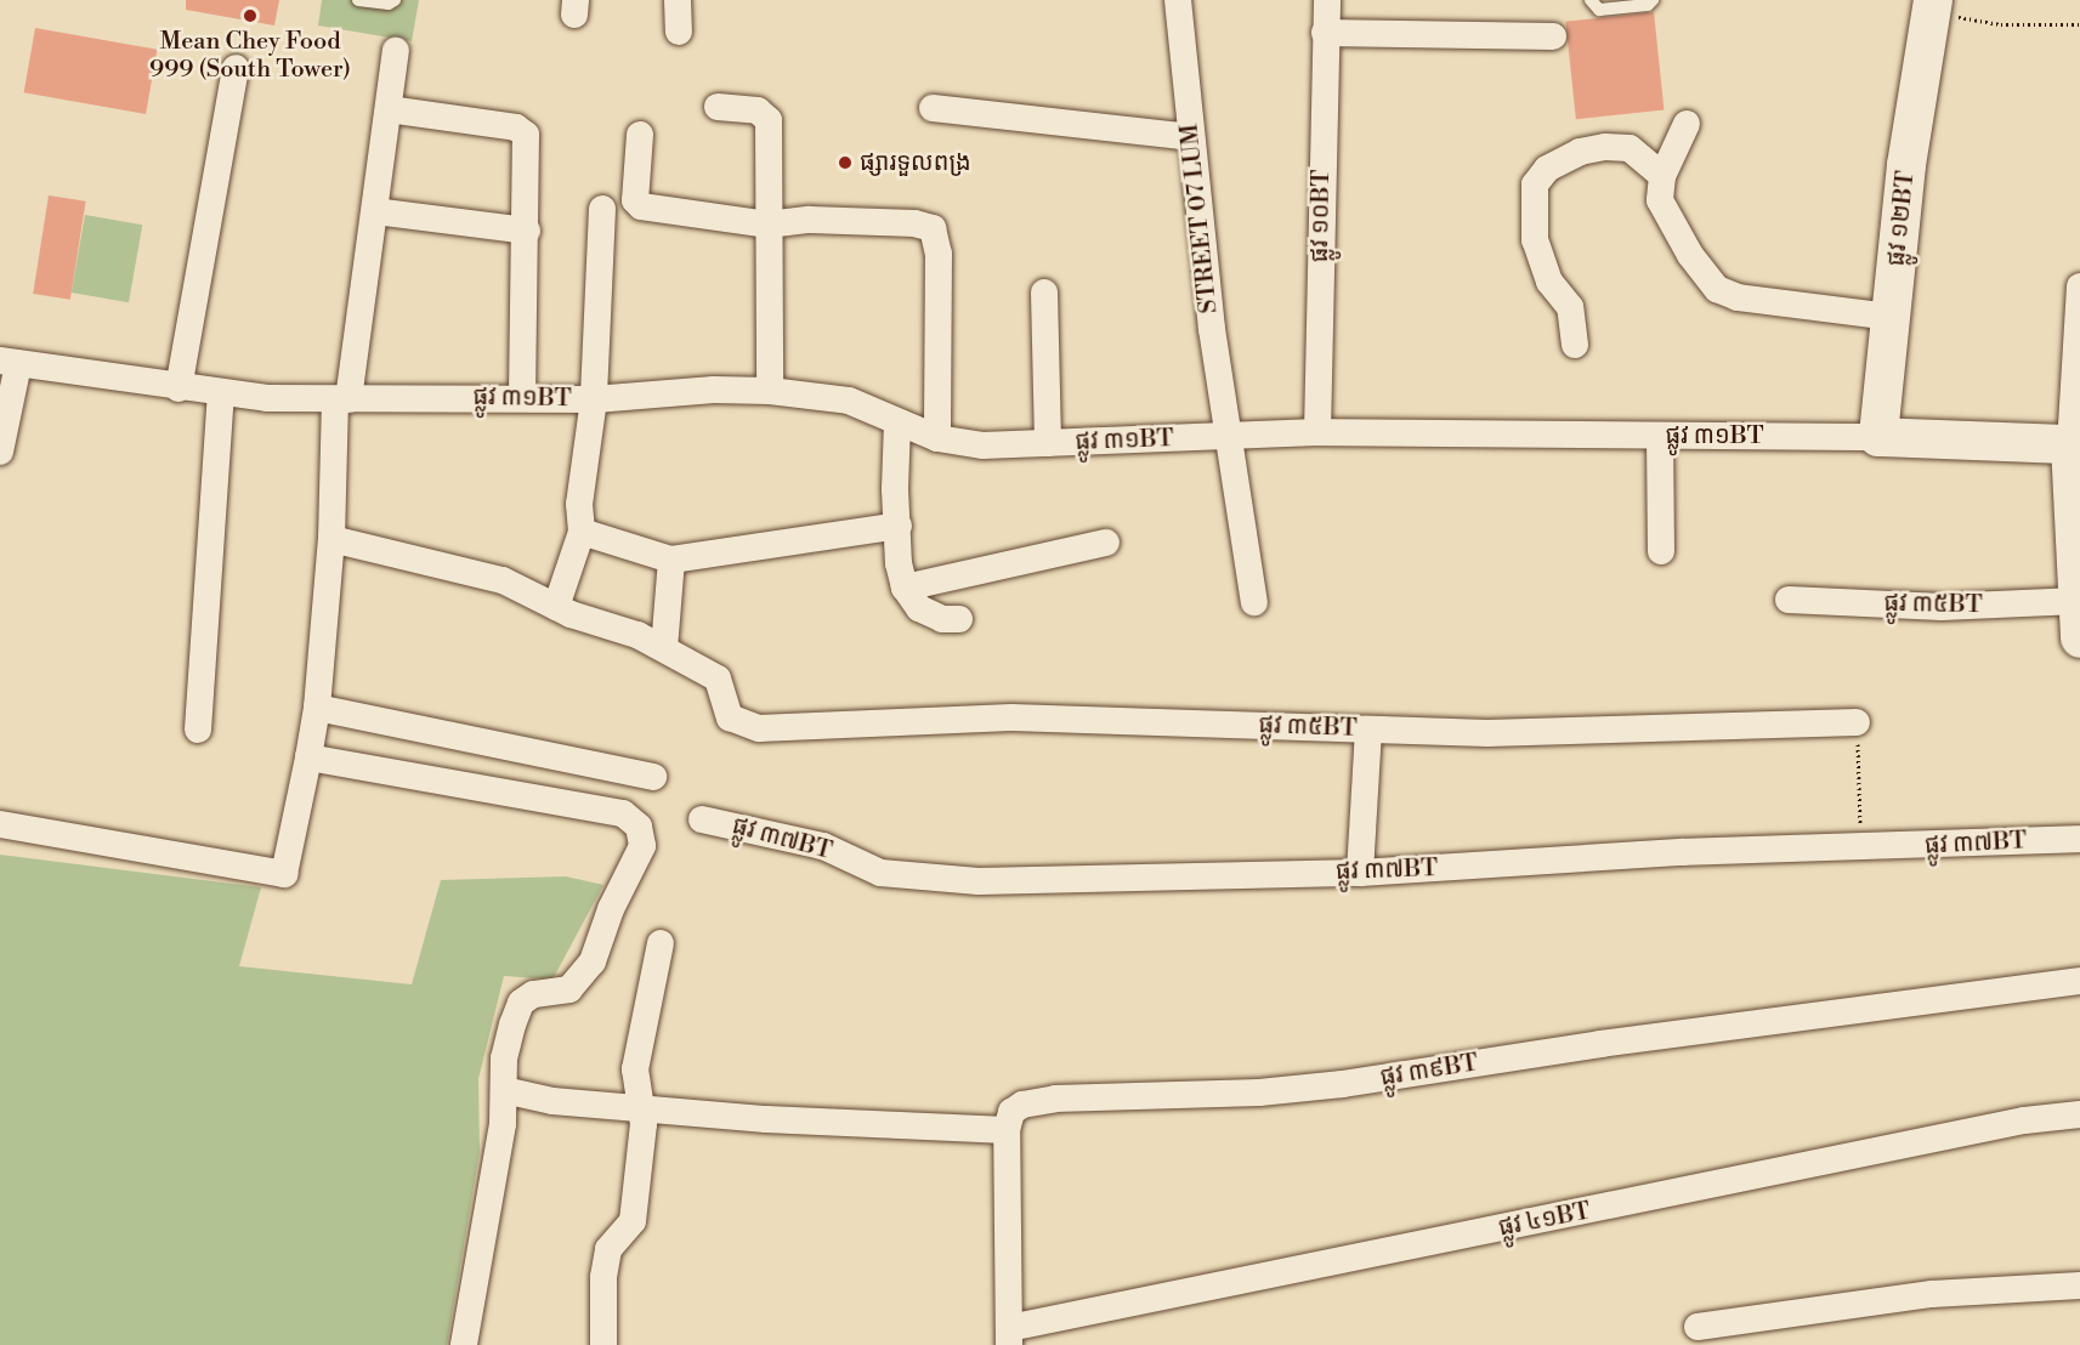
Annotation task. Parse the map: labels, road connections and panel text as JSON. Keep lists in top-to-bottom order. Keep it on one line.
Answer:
{"streets":{"street":["ផ្លូវ ១០BT","STREET 07 LUM","ផ្លូវ ១២BT","ផ្លូវ ៣១BT","ផ្លូវ ៣៥BT","ផ្លូវ ៣៧BT","ផ្លូវ ៣៩BT","ផ្លូវ ៤១BT"]},"crossings":[["ផ្លូវ ១០BT","ផ្លូវ ៣១BT"],["STREET 07 LUM","ផ្លូវ ៣១BT"],["ផ្លូវ ១២BT","ផ្លូវ ៣១BT"]],"places":["Mean Chey Food 999 (South Tower)","ផ្សារទួលពង្រ"]}
